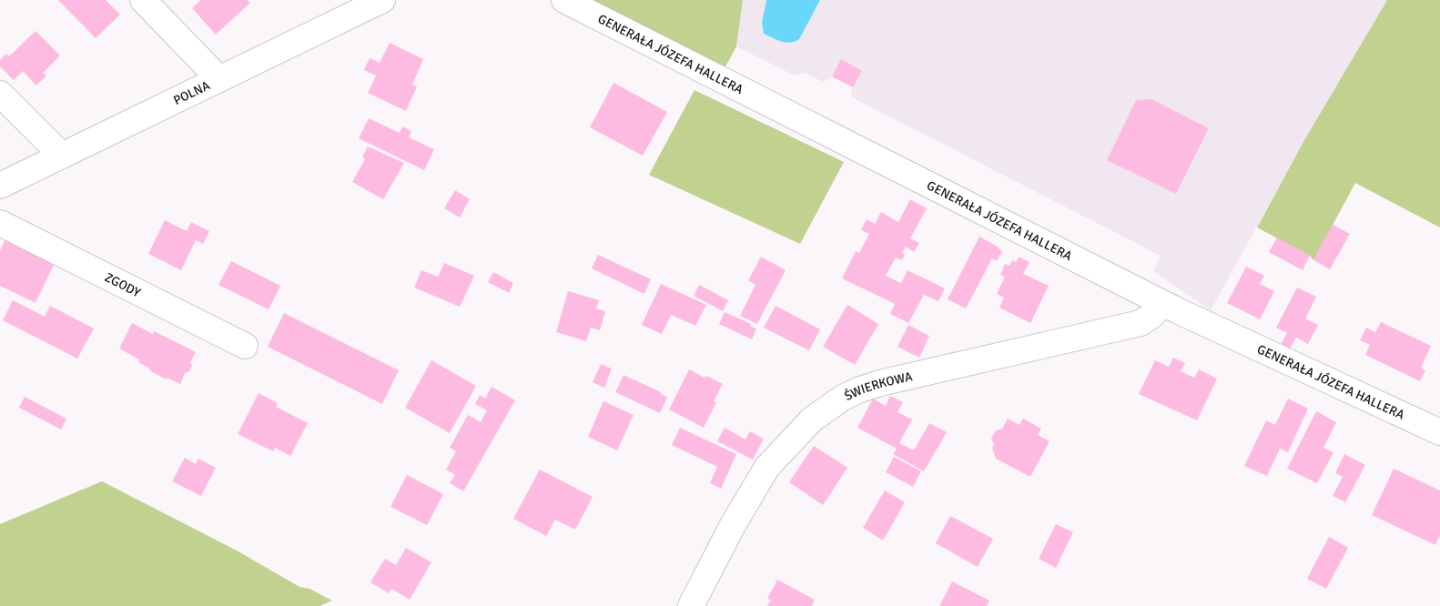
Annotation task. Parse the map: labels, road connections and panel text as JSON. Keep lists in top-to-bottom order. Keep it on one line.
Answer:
{"streets":{"street":["GENERAŁA JÓZEFA HALLERA","POLNA","ZGODY","ŚWIERKOWA"]},"crossings":[["GENERAŁA JÓZEFA HALLERA","ŚWIERKOWA"]]}
